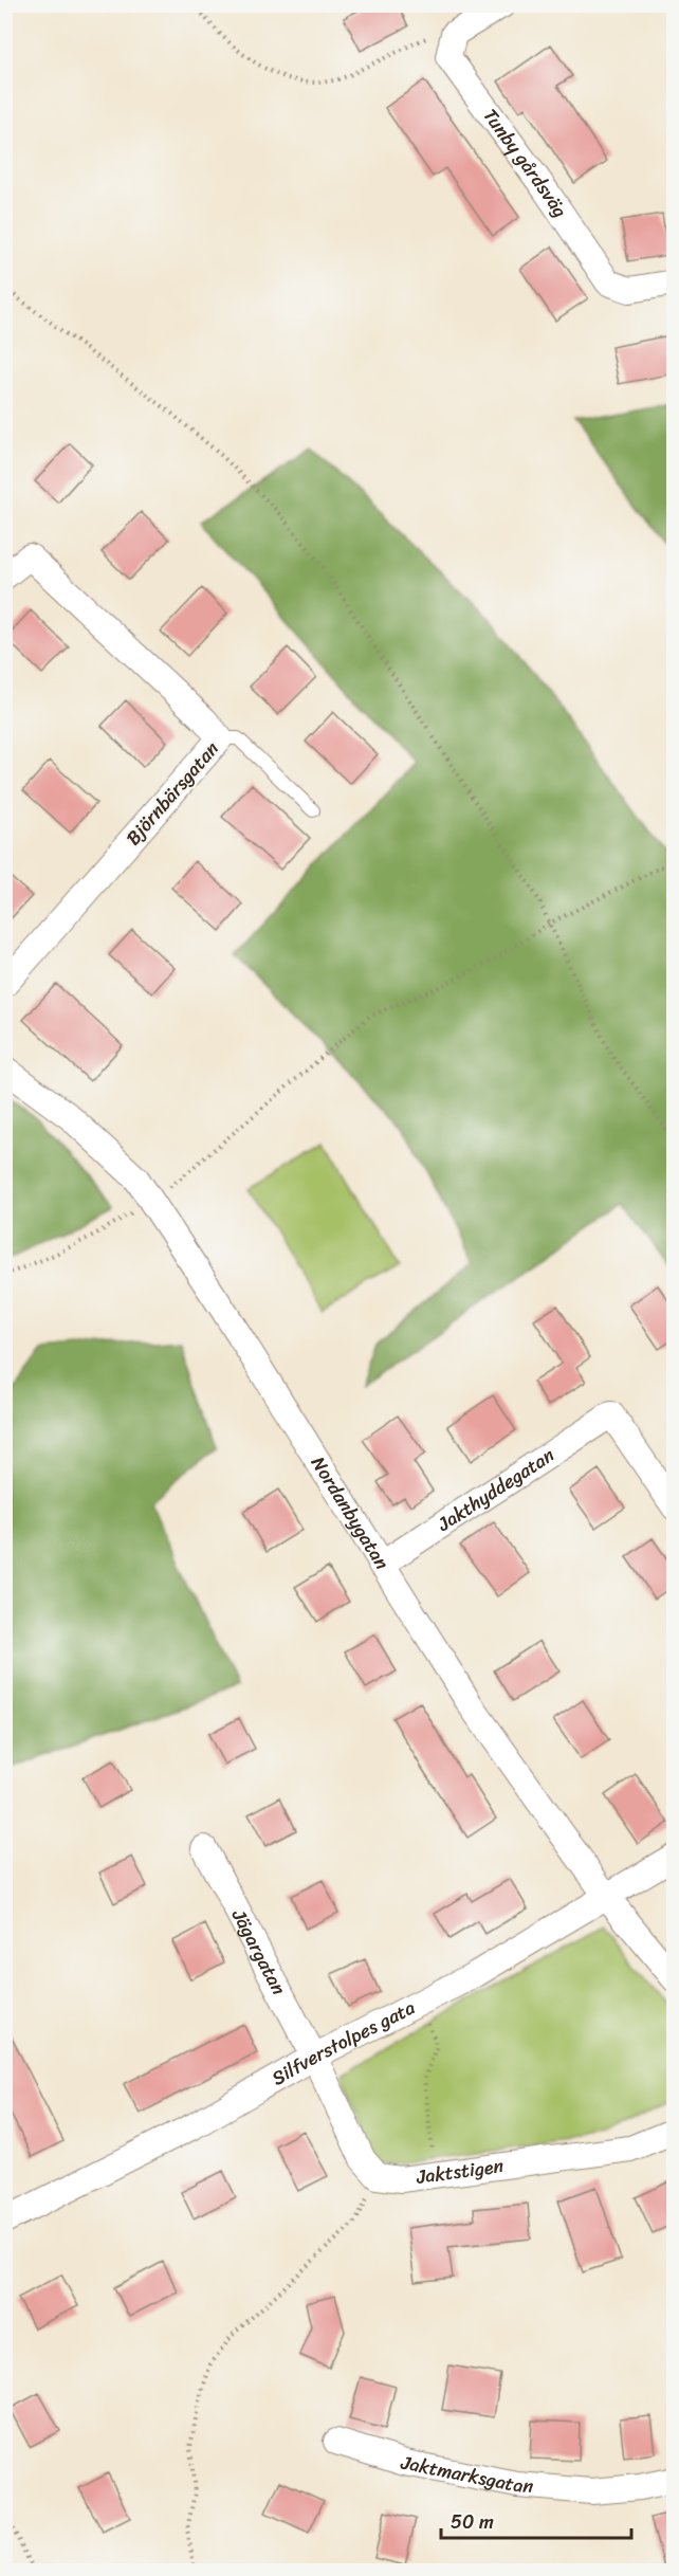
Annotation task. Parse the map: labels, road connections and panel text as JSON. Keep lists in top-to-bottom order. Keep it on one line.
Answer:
{"streets":{"street":["Tunby gårdsväg","Björnbärsgatan","Jakthyddegatan","Nordanbygatan","Jägargatan","Silfverstolpes gata","Jaktstigen","Jaktmarksgatan"]},"crossings":[["Jakthyddegatan","Nordanbygatan"],["Nordanbygatan","Silfverstolpes gata"],["Jägargatan","Silfverstolpes gata"]],"scale_bar":"50 m"}
